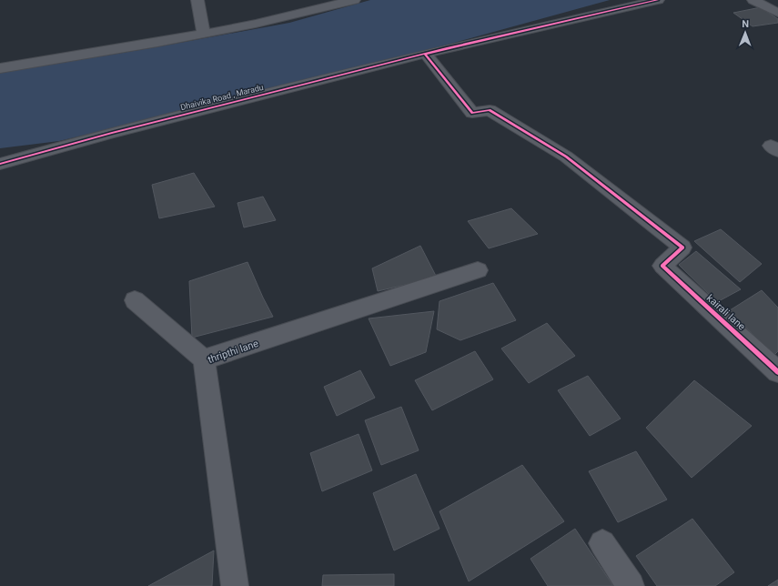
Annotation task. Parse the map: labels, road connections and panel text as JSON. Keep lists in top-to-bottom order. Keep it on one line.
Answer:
{"streets":{"street":["Dhaivika Road , Maradu","kairali lane","thripthi lane"]},"crossings":[["Dhaivika Road , Maradu","kairali lane"]],"north":"top"}
